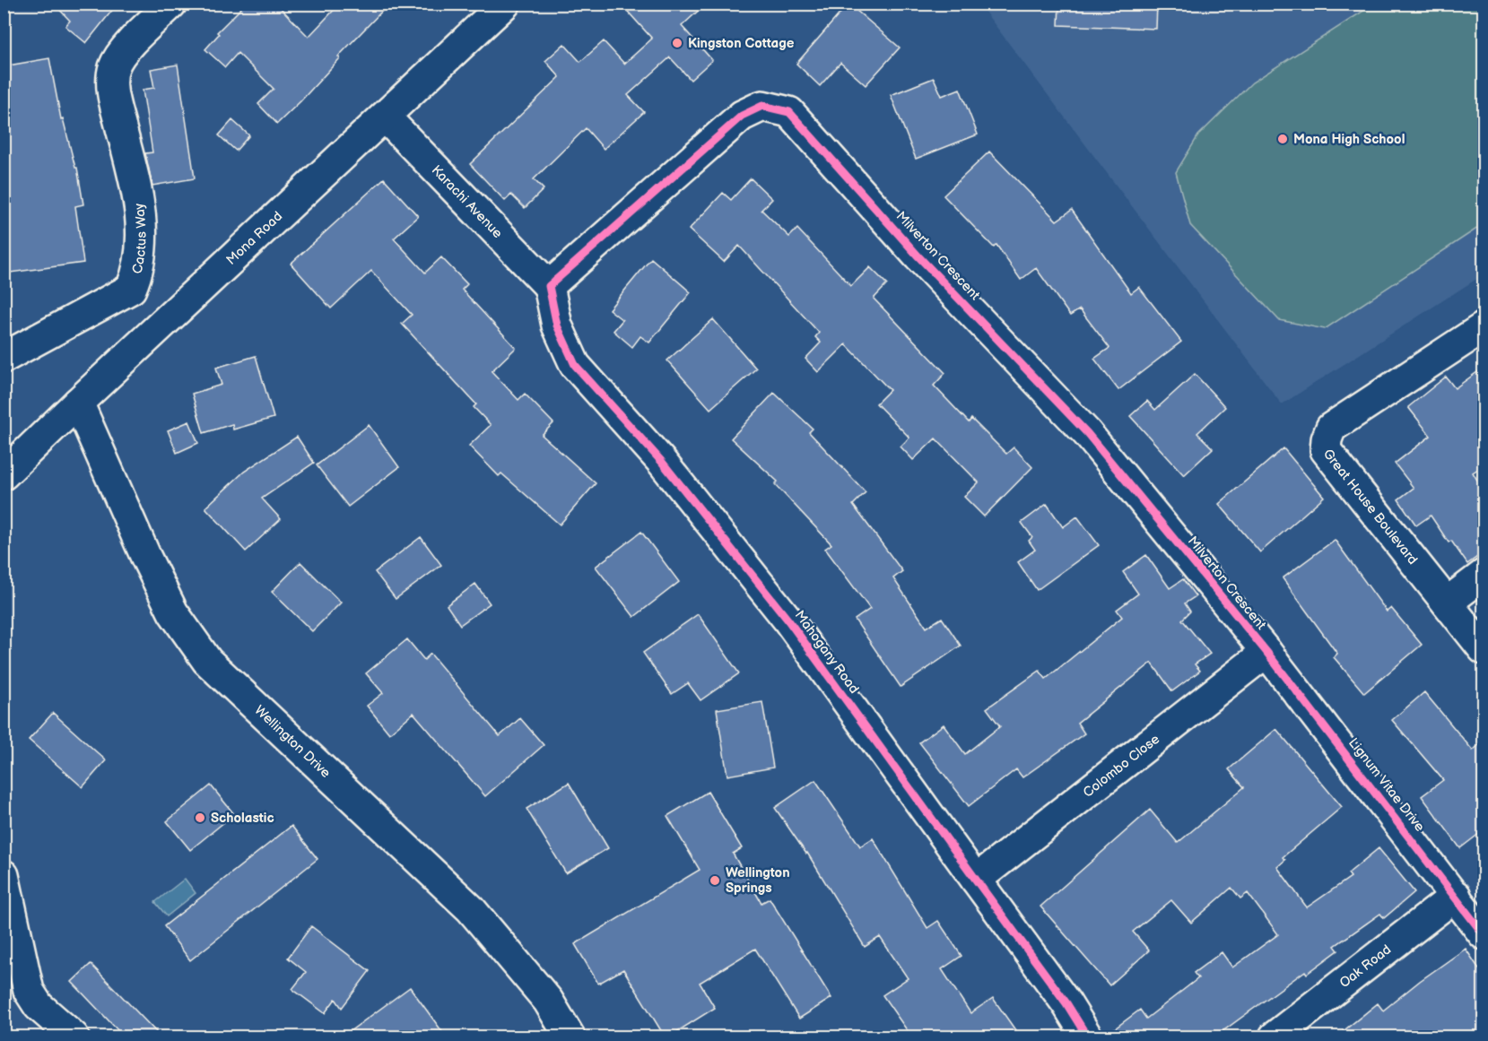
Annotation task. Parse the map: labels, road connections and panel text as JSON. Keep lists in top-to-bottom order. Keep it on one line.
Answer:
{"streets":{"street":["Karachi Avenue","Cactus Way","Mona Road","Milverton Crescent","Great House Boulevard","Mahogany Road","Wellington Drive","Colombo Close","Lignum Vitae Drive","Oak Road"]},"crossings":[["Karachi Avenue","Mona Road"],["Karachi Avenue","Milverton Crescent"],["Karachi Avenue","Mahogany Road"],["Mona Road","Wellington Drive"],["Milverton Crescent","Mahogany Road"],["Milverton Crescent","Colombo Close"],["Milverton Crescent","Lignum Vitae Drive"],["Mahogany Road","Colombo Close"],["Colombo Close","Lignum Vitae Drive"],["Lignum Vitae Drive","Oak Road"]],"places":["Kingston Cottage","Mona High School","Scholastic","Wellington Springs"]}
